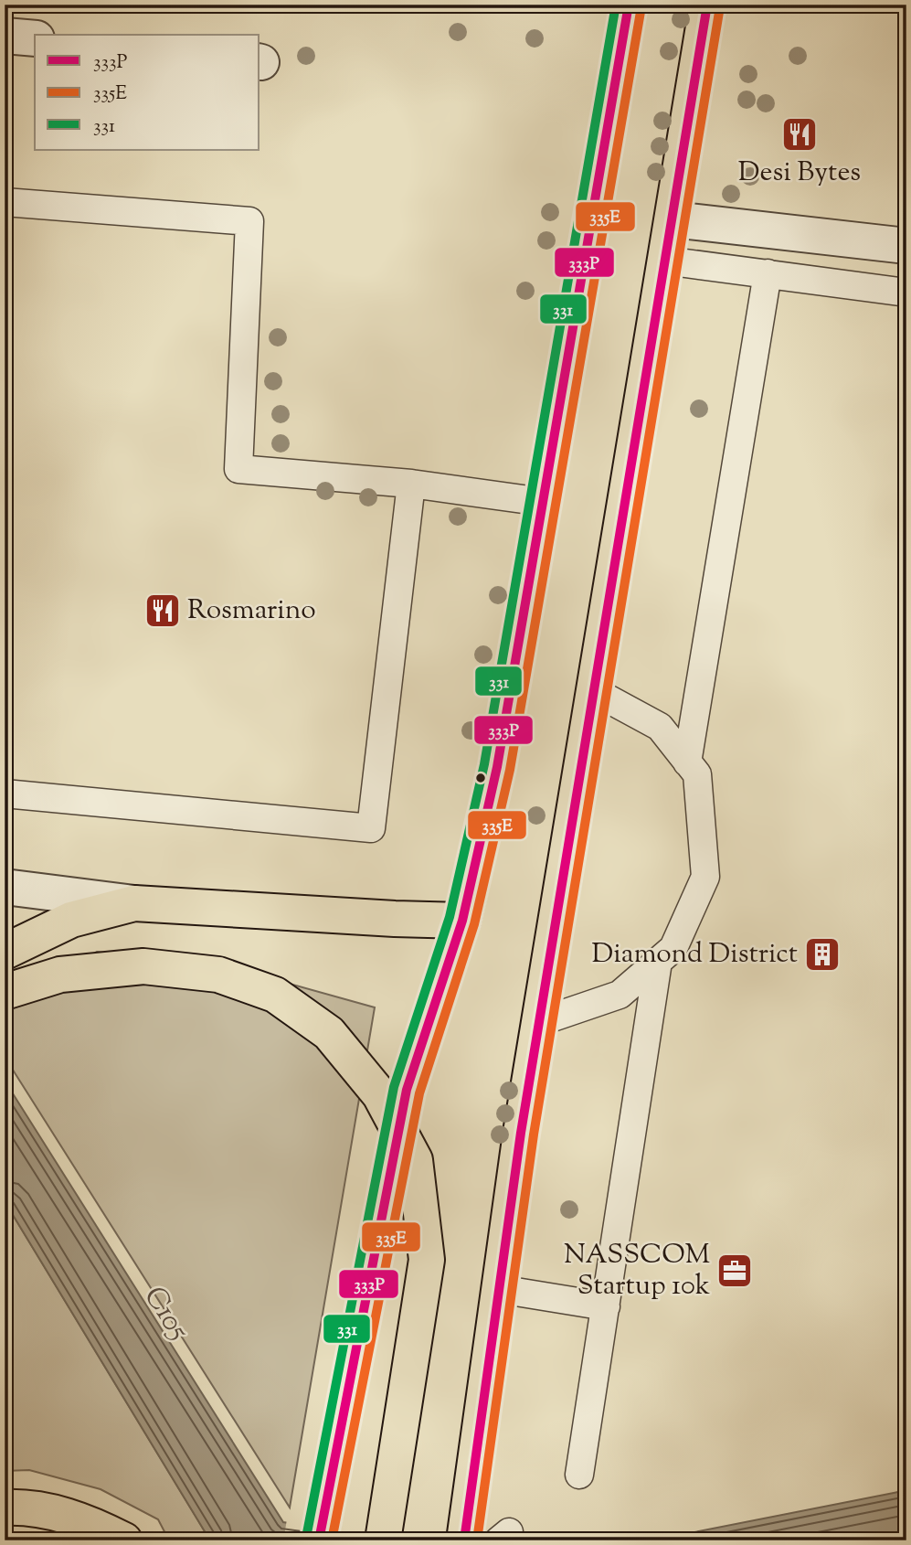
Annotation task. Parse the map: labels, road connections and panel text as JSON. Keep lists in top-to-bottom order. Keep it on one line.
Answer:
{"water":["C105"],"places":{"restaurant":["Desi Bytes","Rosmarino"],"building":["Diamond District"],"office":["NASSCOM Startup 10k"]},"lines":["transit line 333P","transit line 331","transit line 335E"],"legend":["333P","335E","331"]}
